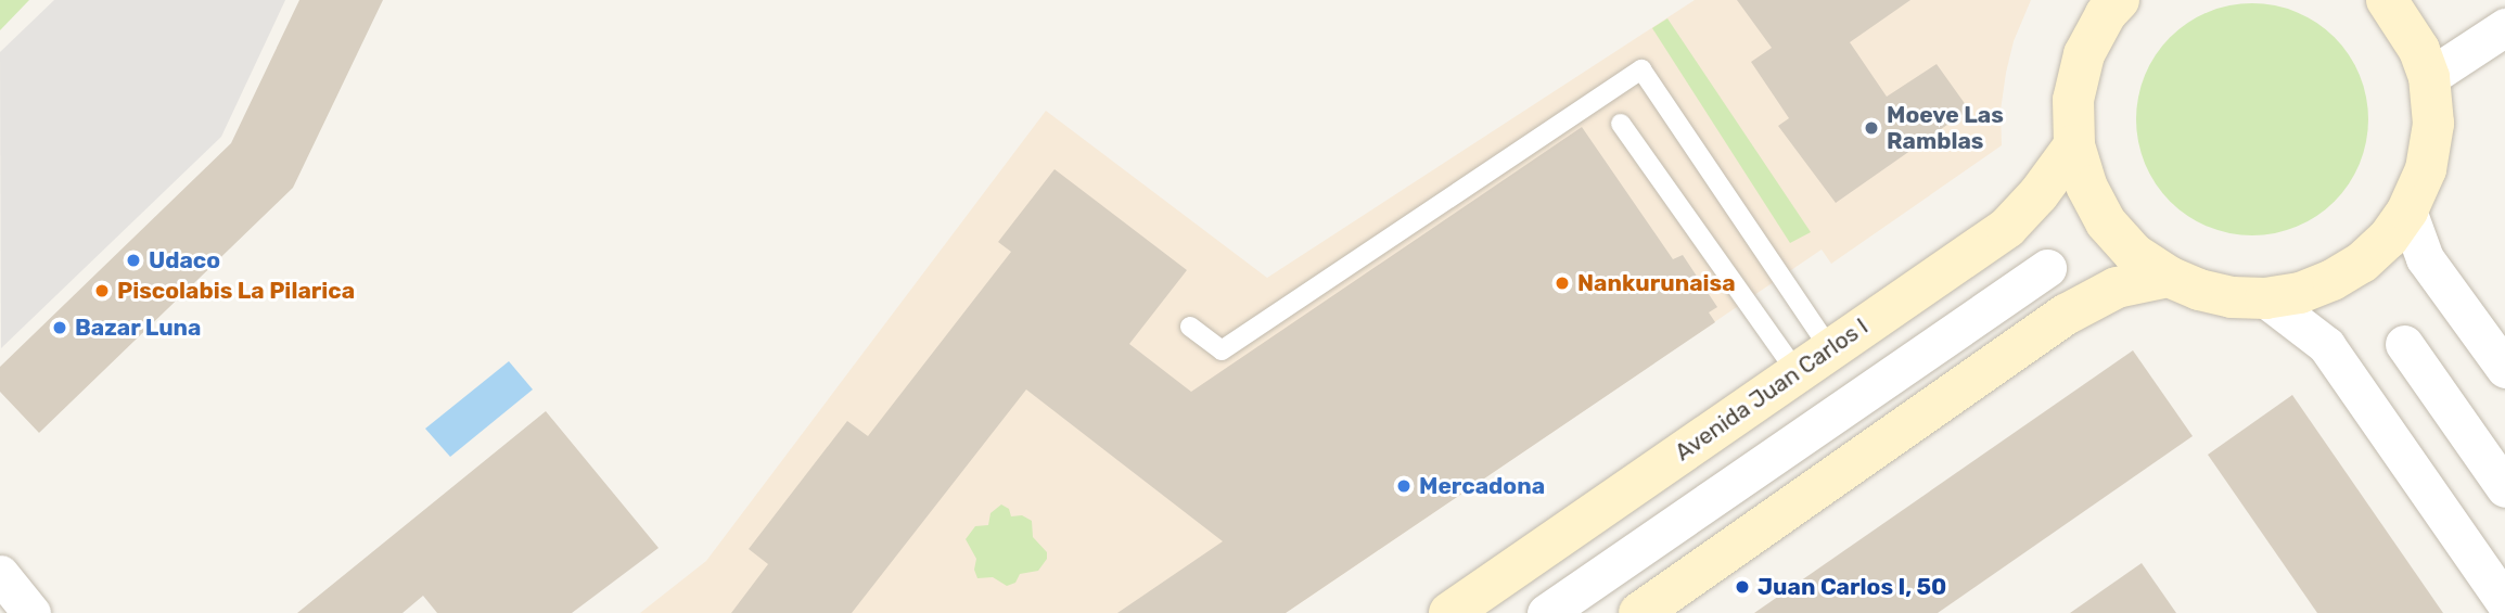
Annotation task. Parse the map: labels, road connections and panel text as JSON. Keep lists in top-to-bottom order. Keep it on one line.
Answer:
{"streets":{"street":["Avenida Juan Carlos I"]},"places":["Moeve Las Ramblas","Udaco","Nankurunaisa","Piscolabis La Pilarica","Bazar Luna","Mercadona","Juan Carlos I, 50"]}
